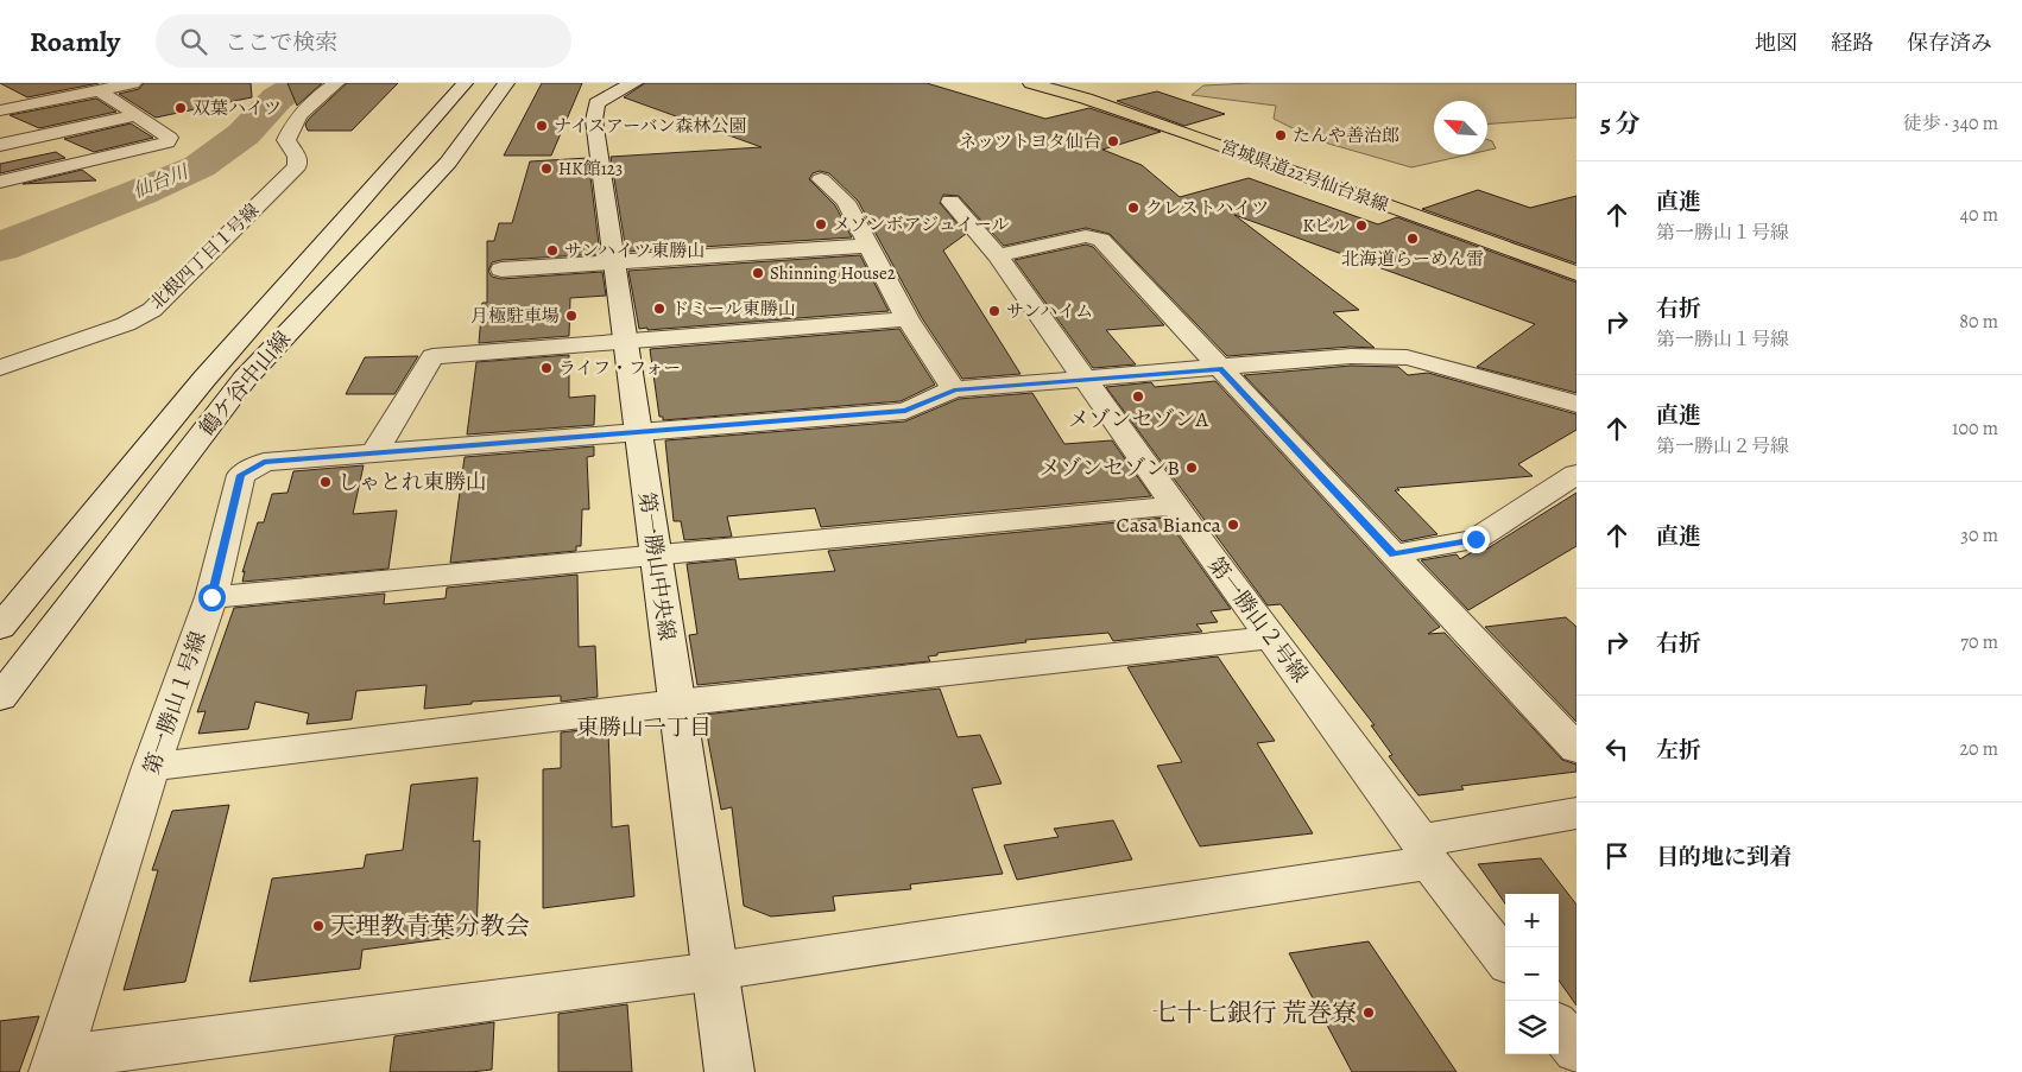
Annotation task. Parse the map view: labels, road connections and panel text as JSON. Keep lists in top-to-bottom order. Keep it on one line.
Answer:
{"streets":{"main road":["宮城県道22号仙台泉線"],"street":["北根四丁目１号線","鶴ケ谷中山線","第一勝山中央線","第一勝山２号線","第一勝山１号線"]},"crossings":[["第一勝山中央線","第一勝山１号線"]],"districts":["東勝山一丁目"],"water":["仙台川"],"places":["双葉ハイツ","ナイスアーバン森林公園","たんや善治郎","ネッツトヨタ仙台","HK館123","クレストハイツ","メゾンボアジュイール","Kビル","北海道らーめん雷","サンハイツ東勝山","Shinning House2","ドミール東勝山","サンハイム","月極駐車場","ライフ・フォー","メゾンセゾンA","メゾンセゾンB","しゃとれ東勝山","Casa Bianca","天理教青葉分教会","七十七銀行 荒巻寮"],"north":"top left","page":{"header":"Roamly","search":"ここで検索","nav":["地図","経路","保存済み"],"heading":["5 分","徒歩 · 340 m"],"list":[["直進","第一勝山１号線","40 m"],["右折","第一勝山１号線","80 m"],["直進","第一勝山２号線","100 m"],["直進","30 m"],["右折","70 m"],["左折","20 m"],"目的地に到着"],"map_buttons":["+","−"]}}
